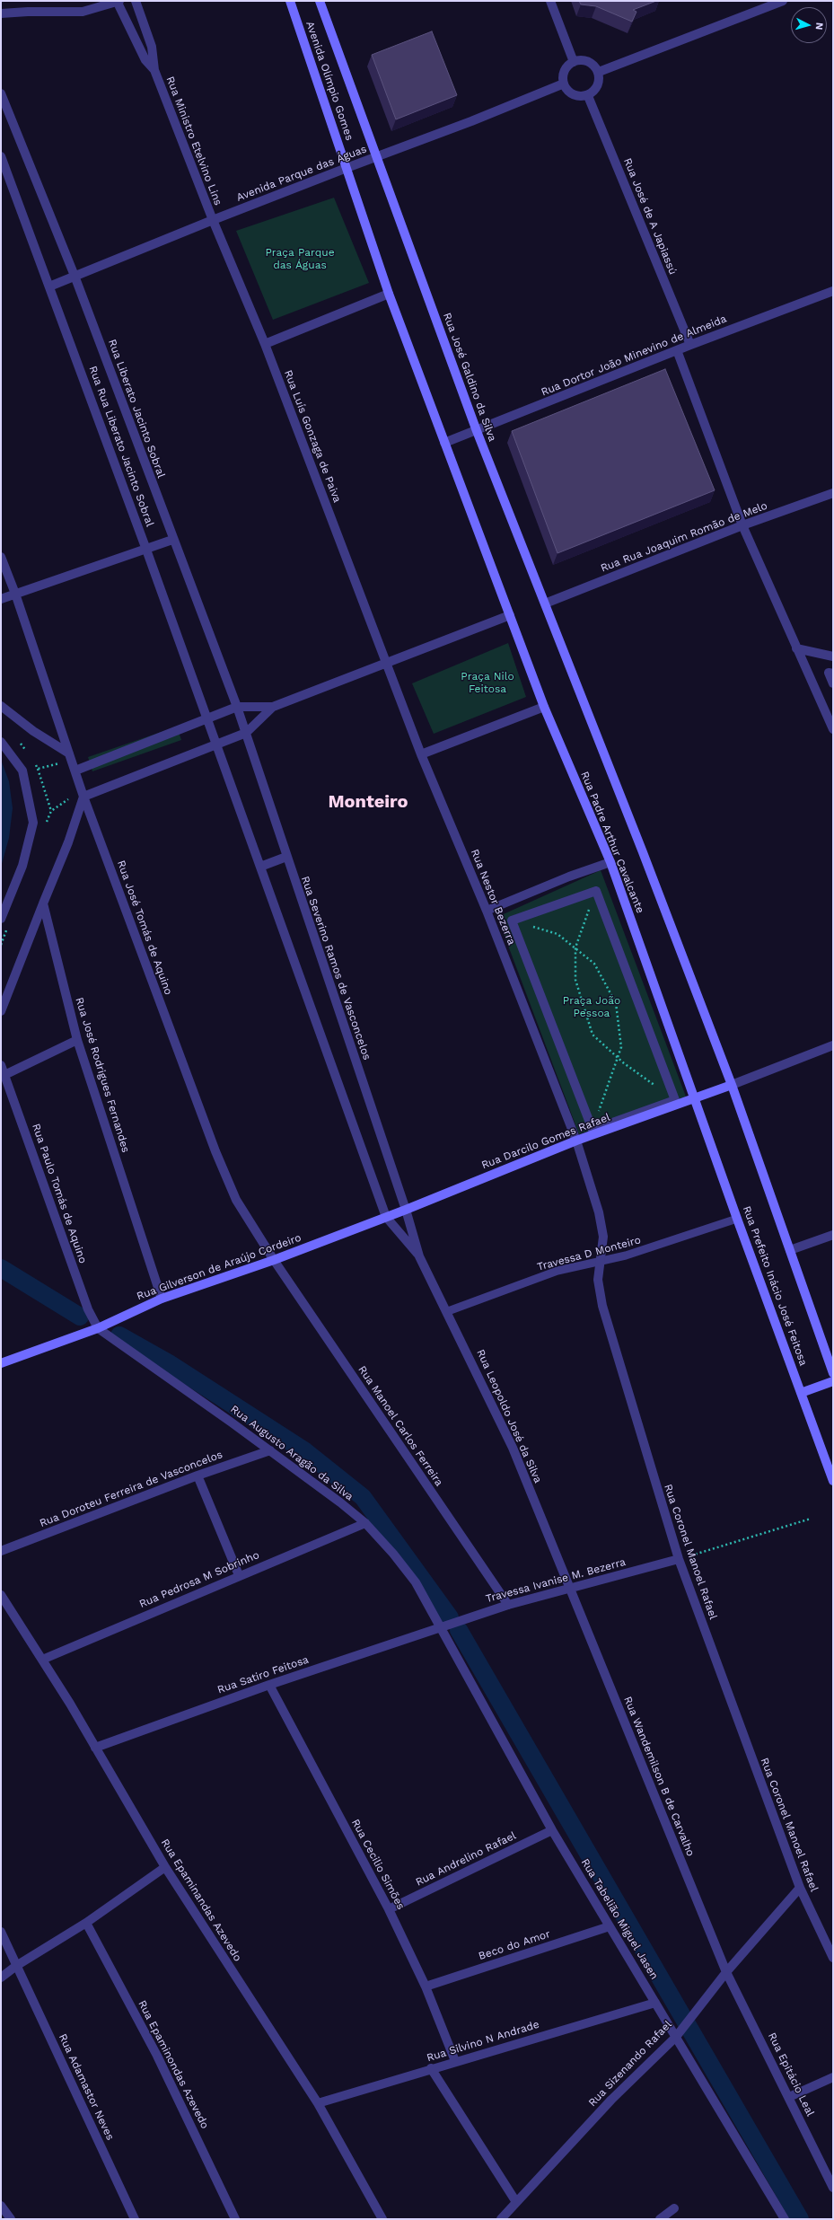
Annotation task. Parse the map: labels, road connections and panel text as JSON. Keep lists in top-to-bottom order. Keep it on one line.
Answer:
{"streets":{"main road":["Avenida Olímpio Gomes","Rua José Galdino da Silva","Rua Padre Arthur Cavalcante","Rua Darcilo Gomes Rafael","Rua Gilverson de Araújo Cordeiro","Rua Prefeito Inácio José Feitosa"],"street":["Rua Ministro Etelvino Lins","Avenida Parque das Águas","Rua José de A Japiassú","Rua Dortor João Minevino de Almeida","Rua Liberato Jacinto Sobral","Rua Luís Gonzaga de Paiva","Rua Rua Liberato Jacinto Sobral","Rua Rua Joaquim Romão de Melo","Rua Nestor Bezerra","Rua José Tomás de Aquino","Rua Severino Ramos de Vasconcelos","Rua José Rodrigues Fernandes","Rua Paulo Tomás de Aquino","Rua Leopoldo José da Silva","Rua Manoel Carlos Ferreira","Rua Augusto Aragão da Silva","Rua Doroteu Ferreira de Vasconcelos","Rua Coronel Manoel Rafael","Rua Pedrosa M Sobrinho","Travessa Ivanise M. Bezerra","Rua Satiro Feitosa","Rua Wandemilson B de Carvalho","Rua Andrelino Rafael","Rua Cecilio Simões","Rua Epaminandas Azevedo","Rua Tabelião Miguel Jasen","Beco do Amor","Rua Silvino N Andrade","Rua Sizenando Rafael","Rua Epaminondas Azevedo","Rua Epitácio Leal","Rua Adamastor Neves"],"lane":["Travessa D Monteiro"]},"crossings":[["Avenida Olímpio Gomes","Avenida Parque das Águas"],["Avenida Olímpio Gomes","Rua José Galdino da Silva"],["Rua Ministro Etelvino Lins","Avenida Parque das Águas"],["Rua Ministro Etelvino Lins","Rua Luís Gonzaga de Paiva"],["Avenida Parque das Águas","Rua José de A Japiassú"],["Avenida Parque das Águas","Rua José Galdino da Silva"],["Avenida Parque das Águas","Rua Liberato Jacinto Sobral"],["Avenida Parque das Águas","Rua Luís Gonzaga de Paiva"],["Avenida Parque das Águas","Rua Rua Liberato Jacinto Sobral"],["Rua José de A Japiassú","Rua Dortor João Minevino de Almeida"],["Rua Dortor João Minevino de Almeida","Rua José Galdino da Silva"],["Rua José Galdino da Silva","Rua Rua Joaquim Romão de Melo"],["Rua Liberato Jacinto Sobral","Rua Severino Ramos de Vasconcelos"],["Rua Luís Gonzaga de Paiva","Rua Nestor Bezerra"],["Rua Padre Arthur Cavalcante","Rua Darcilo Gomes Rafael"],["Rua Padre Arthur Cavalcante","Rua Prefeito Inácio José Feitosa"],["Rua Nestor Bezerra","Rua Darcilo Gomes Rafael"],["Rua Nestor Bezerra","Rua Coronel Manoel Rafael"],["Rua José Tomás de Aquino","Rua Gilverson de Araújo Cordeiro"],["Rua José Tomás de Aquino","Rua Manoel Carlos Ferreira"],["Rua Severino Ramos de Vasconcelos","Rua Darcilo Gomes Rafael"],["Rua Severino Ramos de Vasconcelos","Rua Gilverson de Araújo Cordeiro"],["Rua Severino Ramos de Vasconcelos","Rua Leopoldo José da Silva"],["Rua José Rodrigues Fernandes","Rua Gilverson de Araújo Cordeiro"],["Rua Darcilo Gomes Rafael","Rua Gilverson de Araújo Cordeiro"],["Rua Darcilo Gomes Rafael","Rua Prefeito Inácio José Feitosa"],["Rua Darcilo Gomes Rafael","Rua Leopoldo José da Silva"],["Rua Darcilo Gomes Rafael","Rua Coronel Manoel Rafael"],["Rua Paulo Tomás de Aquino","Rua Gilverson de Araújo Cordeiro"],["Rua Paulo Tomás de Aquino","Rua Augusto Aragão da Silva"],["Travessa D Monteiro","Rua Prefeito Inácio José Feitosa"],["Travessa D Monteiro","Rua Leopoldo José da Silva"],["Travessa D Monteiro","Rua Coronel Manoel Rafael"],["Rua Gilverson de Araújo Cordeiro","Rua Leopoldo José da Silva"],["Rua Gilverson de Araújo Cordeiro","Rua Manoel Carlos Ferreira"],["Rua Gilverson de Araújo Cordeiro","Rua Augusto Aragão da Silva"],["Rua Leopoldo José da Silva","Travessa Ivanise M. Bezerra"],["Rua Leopoldo José da Silva","Rua Wandemilson B de Carvalho"],["Rua Manoel Carlos Ferreira","Travessa Ivanise M. Bezerra"],["Rua Augusto Aragão da Silva","Rua Doroteu Ferreira de Vasconcelos"],["Rua Augusto Aragão da Silva","Rua Pedrosa M Sobrinho"],["Rua Augusto Aragão da Silva","Travessa Ivanise M. Bezerra"],["Rua Augusto Aragão da Silva","Rua Satiro Feitosa"],["Rua Augusto Aragão da Silva","Rua Tabelião Miguel Jasen"],["Rua Coronel Manoel Rafael","Travessa Ivanise M. Bezerra"],["Rua Coronel Manoel Rafael","Rua Sizenando Rafael"],["Rua Pedrosa M Sobrinho","Rua Epaminandas Azevedo"],["Travessa Ivanise M. Bezerra","Rua Satiro Feitosa"],["Travessa Ivanise M. Bezerra","Rua Wandemilson B de Carvalho"],["Travessa Ivanise M. Bezerra","Rua Tabelião Miguel Jasen"],["Rua Satiro Feitosa","Rua Cecilio Simões"],["Rua Satiro Feitosa","Rua Epaminandas Azevedo"],["Rua Satiro Feitosa","Rua Tabelião Miguel Jasen"],["Rua Wandemilson B de Carvalho","Rua Sizenando Rafael"],["Rua Wandemilson B de Carvalho","Rua Epitácio Leal"],["Rua Andrelino Rafael","Rua Cecilio Simões"],["Rua Andrelino Rafael","Rua Tabelião Miguel Jasen"],["Rua Cecilio Simões","Beco do Amor"],["Rua Cecilio Simões","Rua Silvino N Andrade"],["Rua Epaminandas Azevedo","Rua Silvino N Andrade"],["Rua Tabelião Miguel Jasen","Beco do Amor"],["Rua Tabelião Miguel Jasen","Rua Silvino N Andrade"],["Rua Tabelião Miguel Jasen","Rua Sizenando Rafael"],["Rua Sizenando Rafael","Rua Epitácio Leal"]],"districts":["Monteiro"],"parks":["Praça Parque das Águas","Praça Nilo Feitosa","Praça João Pessoa"],"north":"right"}
